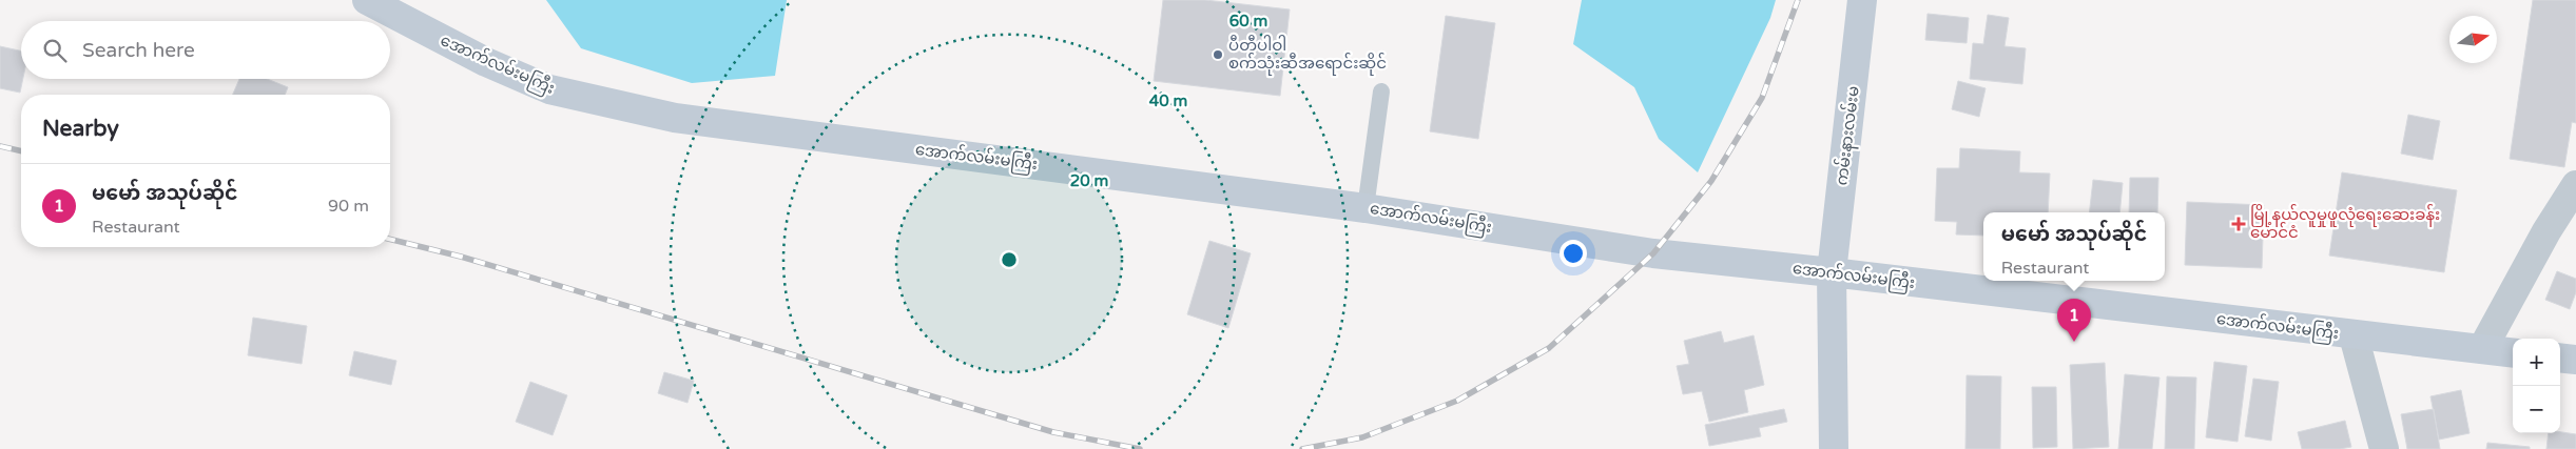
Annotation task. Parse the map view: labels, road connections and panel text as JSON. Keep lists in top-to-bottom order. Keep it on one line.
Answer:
{"streets":{"main road":["အောက်လမ်းမကြီး","ကမ်းနားလမ်းမ"]},"crossings":[["အောက်လမ်းမကြီး","ကမ်းနားလမ်းမ"]],"places":{"other":["ပီတီပါဝါ စက်သုံးဆီအရောင်းဆိုင်"],"health":["မြို့နယ်လူမှုဖူလုံရေးဆေးခန်း မောင်ငံ"]},"north":"right","page":{"search":"Search here","heading":"Nearby","list":[{"mark":"1","name":"မမော် အသုပ်ဆိုင်","note":"Restaurant","value":"90 m"}],"popup":["မမော် အသုပ်ဆိုင်","Restaurant"],"pins":"1","map_buttons":["+","−"]},"rings":["60 m","40 m","20 m"]}
